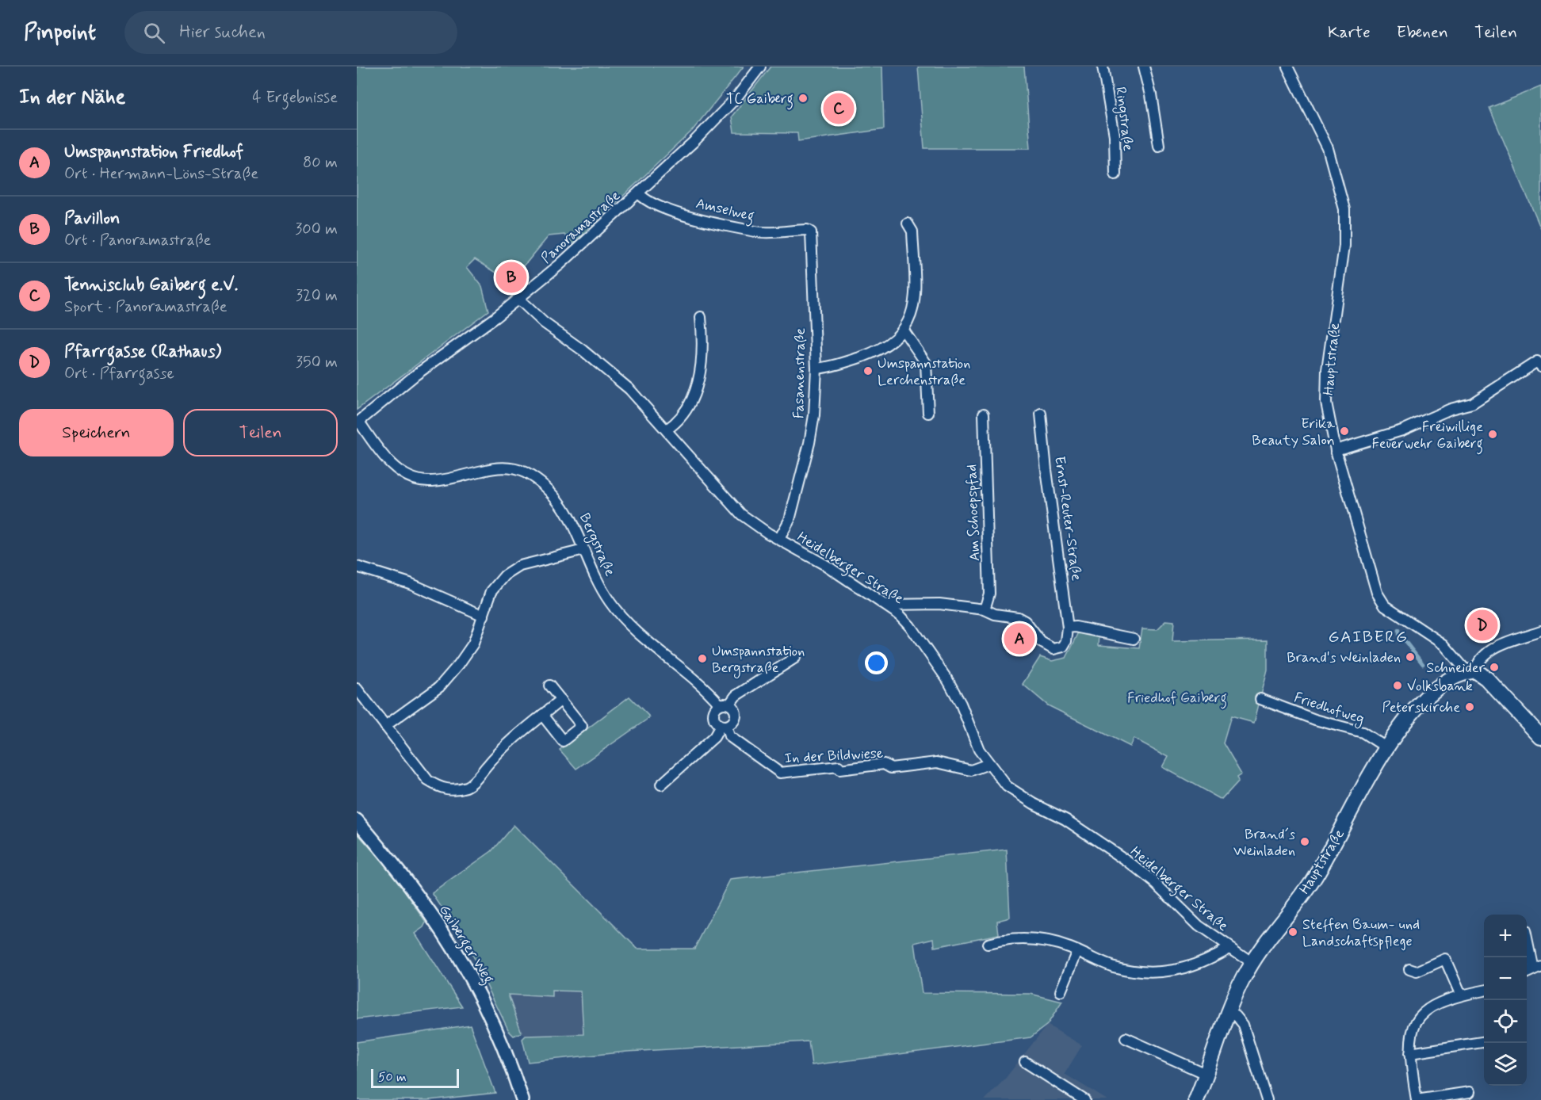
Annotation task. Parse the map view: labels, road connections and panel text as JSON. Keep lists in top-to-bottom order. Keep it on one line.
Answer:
{"streets":{"main road":["Hauptstraße"],"street":["Ringstraße","Amselweg","Panoramastraße","Fasanenstraße","Am Schoepspfad","Ernst-Reuter-Straße","Bergstraße","Heidelberger Straße","Friedhofweg","In der Bildwiese","Gaiberger Weg"]},"crossings":[["Amselweg","Panoramastraße"],["Amselweg","Fasanenstraße"],["Panoramastraße","Bergstraße"],["Panoramastraße","Heidelberger Straße"],["Hauptstraße","Heidelberger Straße"],["Hauptstraße","Friedhofweg"],["Fasanenstraße","Heidelberger Straße"],["Bergstraße","In der Bildwiese"],["Heidelberger Straße","In der Bildwiese"]],"districts":["GAIBERG"],"parks":["Friedhof Gaiberg"],"places":["TC Gaiberg","Umspannstation Lerchenstraße","Erika Beauty Salon","Freiwillige Feuerwehr Gaiberg","Brand's Weinladen","Umspannstation Bergstraße","Schneider","Volksbank","Peterskirche","Brand´s Weinladen","Steffen Baum- und Landschaftspflege"],"scale_bar":"50 m","page":{"header":"Pinpoint","search":"Hier suchen","nav":["Karte","Ebenen","Teilen"],"heading":["In der Nähe","4 Ergebnisse"],"pins":["C","B","D","A"],"list":[{"mark":"A","name":"Umspannstation Friedhof","note":"Ort · Hermann-Löns-Straße","value":"80 m"},{"mark":"B","name":"Pavillon","note":"Ort · Panoramastraße","value":"300 m"},{"mark":"C","name":"Tennisclub Gaiberg e.V.","note":"Sport · Panoramastraße","value":"320 m"},{"mark":"D","name":"Pfarrgasse (Rathaus)","note":"Ort · Pfarrgasse","value":"350 m"}],"buttons":["Speichern","Teilen"],"map_buttons":["+","−"],"scale":"50 m"}}
